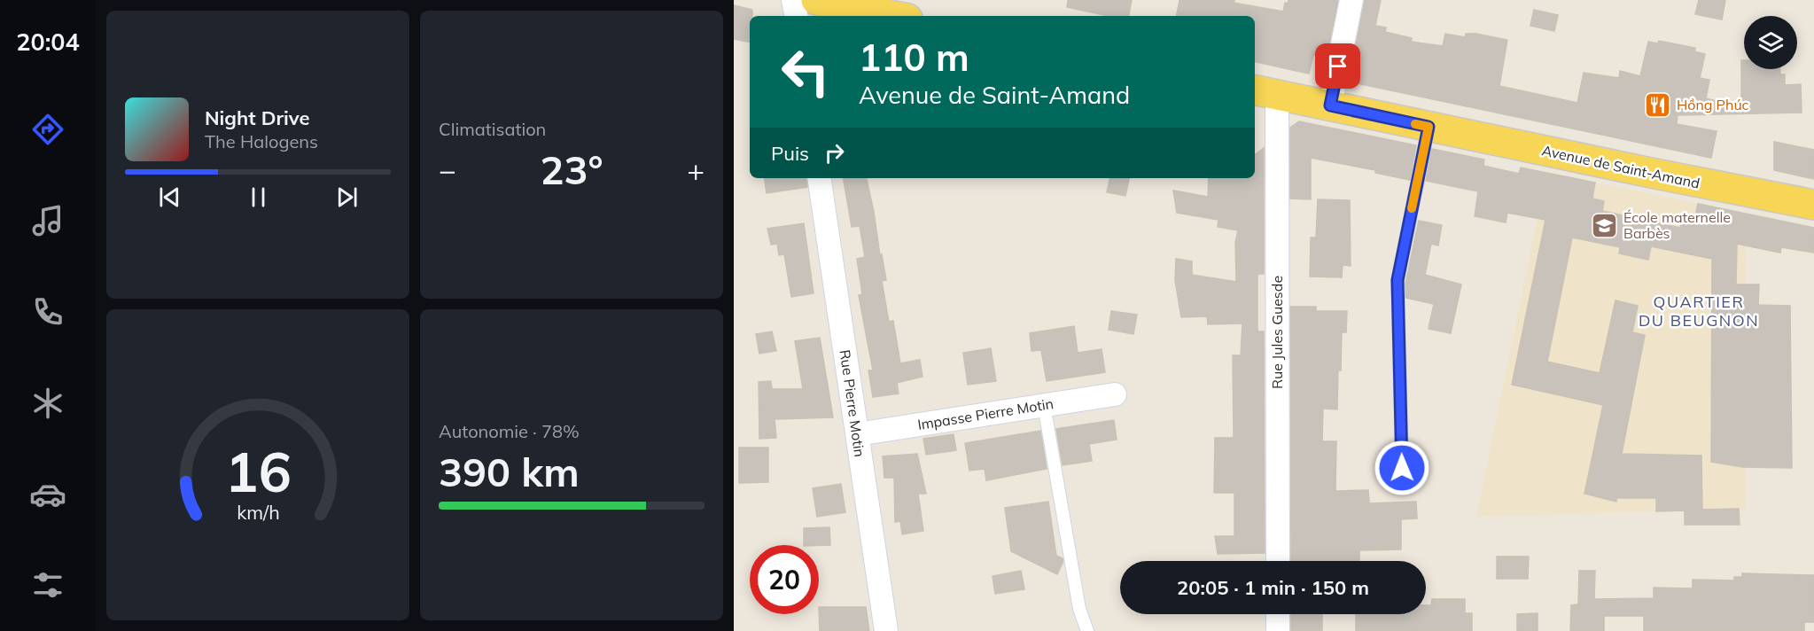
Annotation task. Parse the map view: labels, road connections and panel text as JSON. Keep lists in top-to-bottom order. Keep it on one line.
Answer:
{"streets":{"main road":["Avenue de Saint-Amand"],"street":["Rue Jules Guesde","Rue Pierre Motin","Impasse Pierre Motin"]},"crossings":[["Avenue de Saint-Amand","Rue Jules Guesde"],["Rue Pierre Motin","Impasse Pierre Motin"]],"districts":["QUARTIER DU BEUGNON"],"places":{"restaurant":["Hồng Phúc"],"school or university":["École maternelle Barbès"]},"page":{"tabs":"20:04","tile":["Climatisation",["Autonomie · 78%","390 km"]],"turn":["110 m","Avenue de Saint-Amand"],"song":["Night Drive","The Halogens"],"then":"Puis","heat":["−","23°","+"],"limit":"20","trip":"20:05 · 1 min · 150 m","gauge":["16","km/h"]}}
